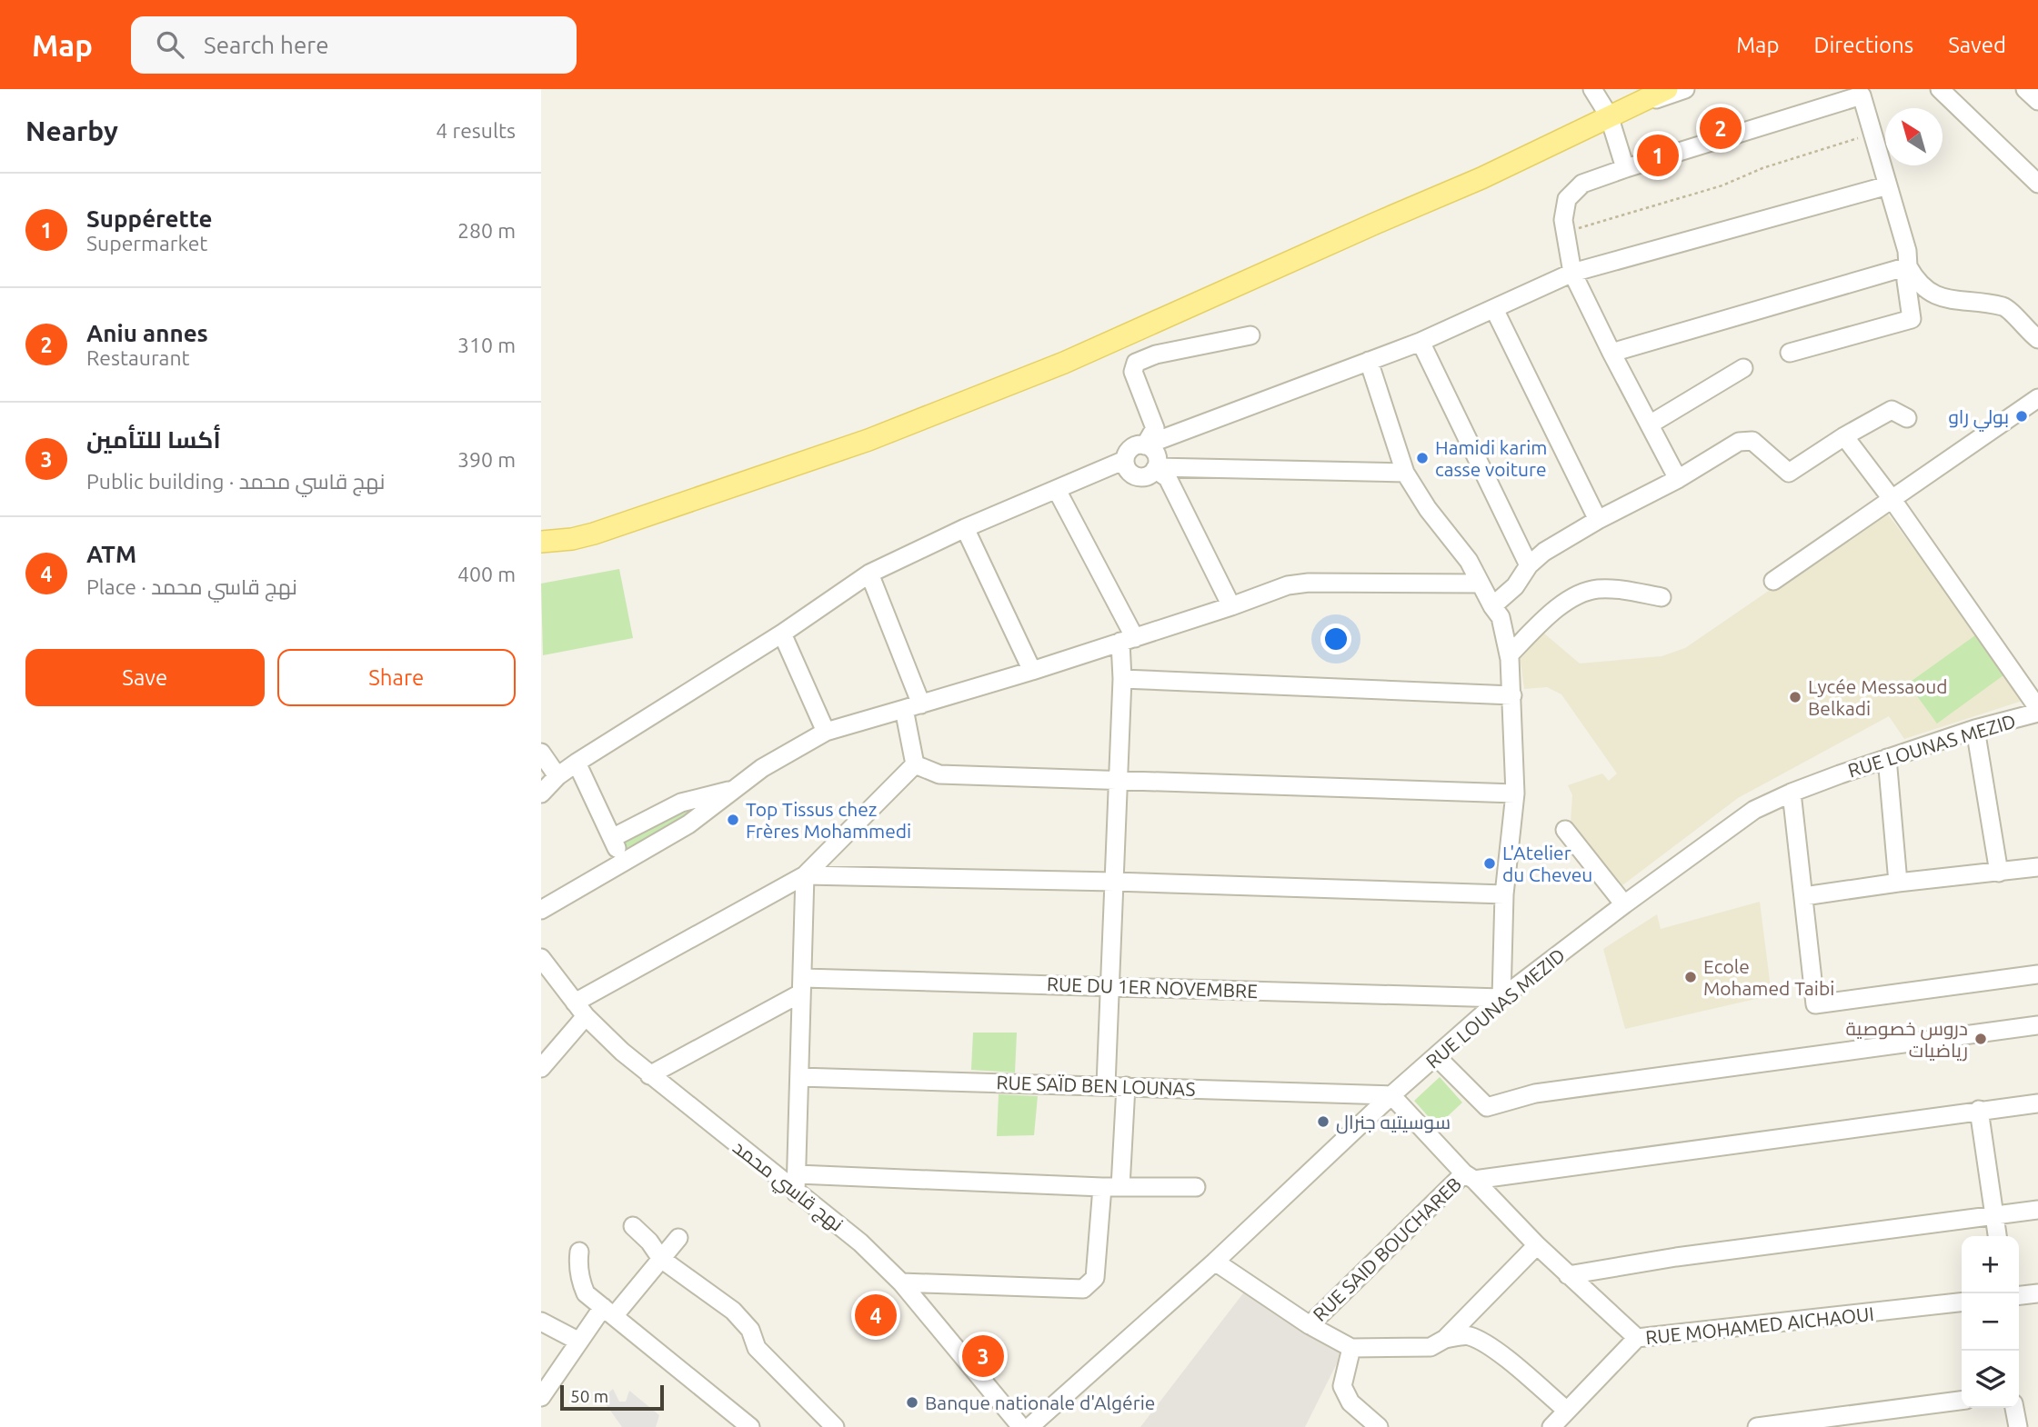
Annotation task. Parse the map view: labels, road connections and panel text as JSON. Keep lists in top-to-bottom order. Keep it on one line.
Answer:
{"streets":{"street":["RUE LOUNAS MEZID","RUE DU 1ER NOVEMBRE","RUE SAÏD BEN LOUNAS","نهج قاسي محمد","RUE SAID BOUCHAREB","RUE MOHAMED AICHAOUI"]},"crossings":[["RUE LOUNAS MEZID","RUE DU 1ER NOVEMBRE"],["RUE LOUNAS MEZID","RUE SAÏD BEN LOUNAS"]],"places":["بولي راو","Hamidi karim casse voiture","Lycée Messaoud Belkadi","Top Tissus chez Frères Mohammedi","L'Atelier du Cheveu","Ecole Mohamed Taibi","دروس خصوصية رياضيات","سوسيتيه جنرال","Banque nationale d'Algérie"],"scale_bar":"50 m","north":"top left","page":{"header":"Map","search":"Search here","nav":["Map","Directions","Saved"],"heading":["Nearby","4 results"],"pins":["2","1","4","3"],"list":[{"mark":"1","name":"Suppérette","note":"Supermarket","value":"280 m"},{"mark":"2","name":"Aniu annes","note":"Restaurant","value":"310 m"},{"mark":"3","name":"أكسا للتأمين","note":"Public building · نهج قاسي محمد","value":"390 m"},{"mark":"4","name":"ATM","note":"Place · نهج قاسي محمد","value":"400 m"}],"buttons":["Save","Share"],"map_buttons":["+","−"],"scale":"50 m"}}
